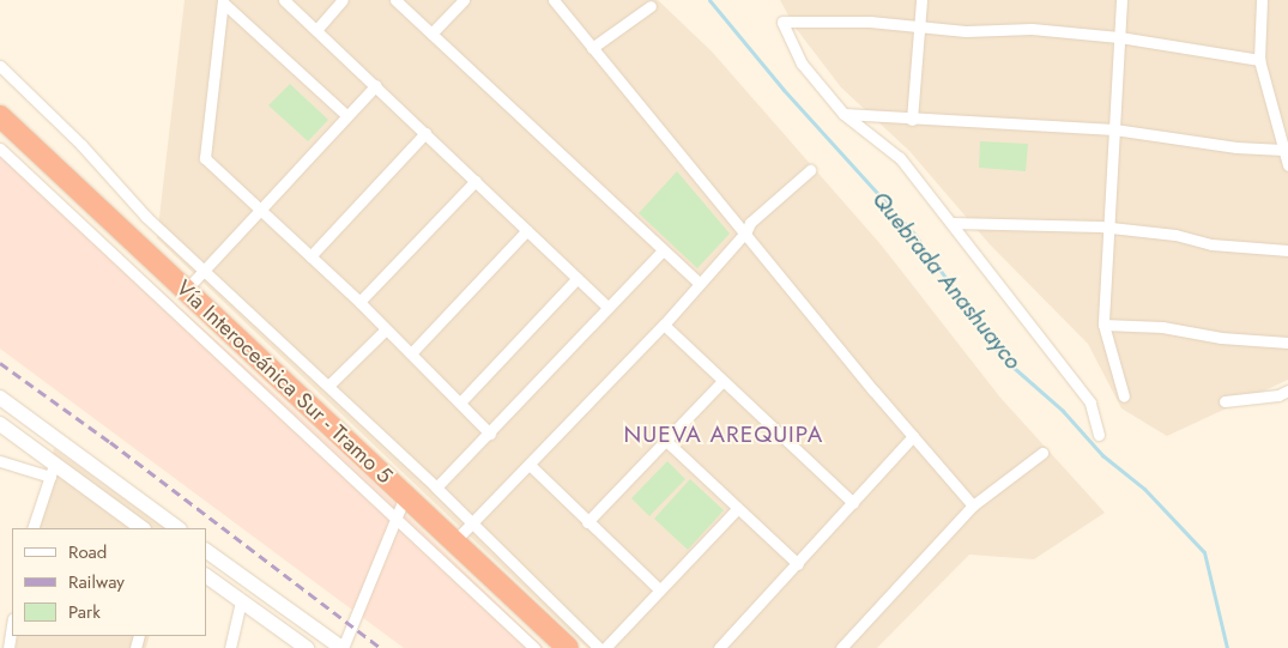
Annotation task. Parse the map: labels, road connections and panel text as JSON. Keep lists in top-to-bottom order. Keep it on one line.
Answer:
{"streets":{"highway":["Vía Interoceánica Sur - Tramo 5"]},"districts":["NUEVA AREQUIPA"],"water":["Quebrada Anashuayco"],"legend":["Road","Railway","Park"]}
